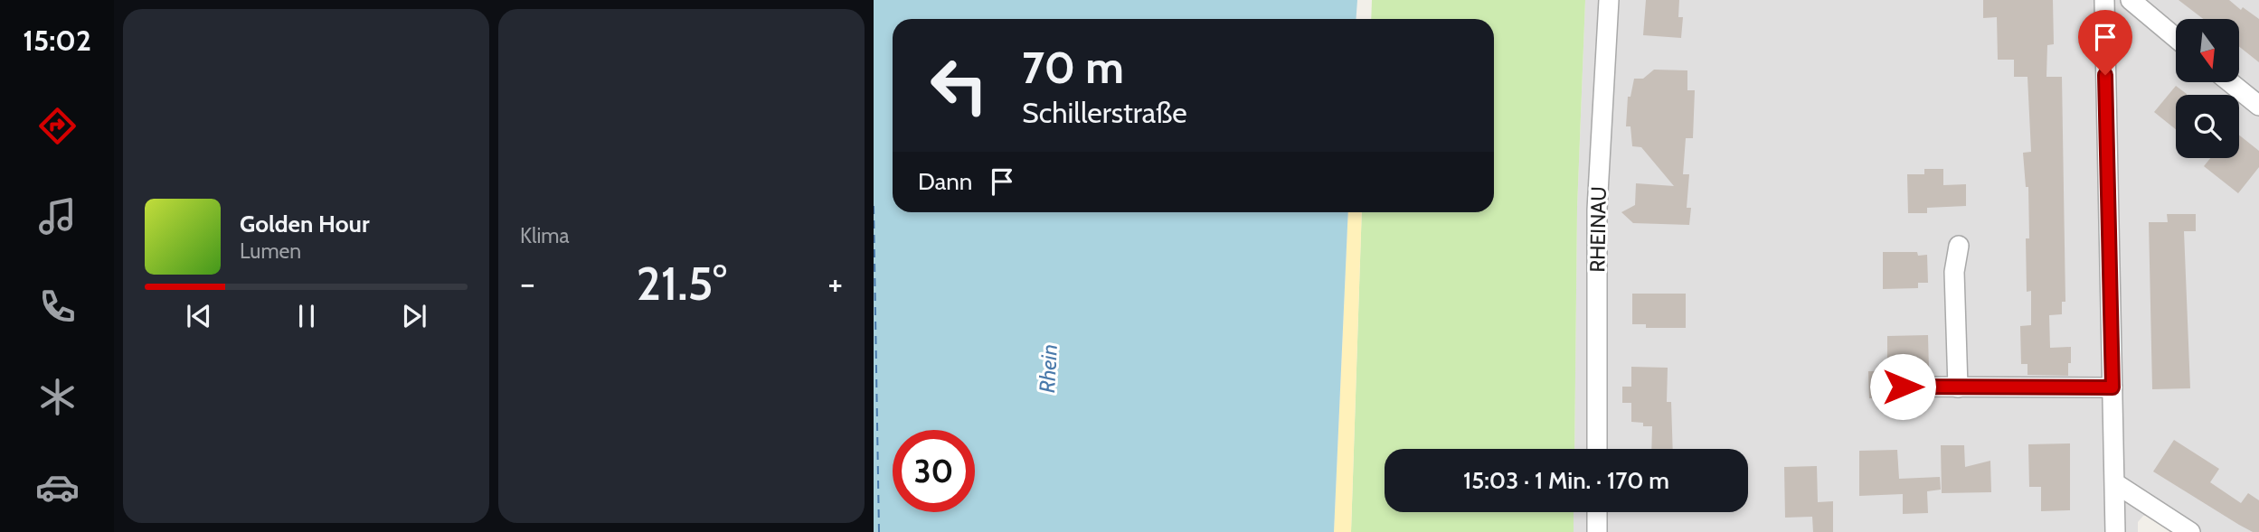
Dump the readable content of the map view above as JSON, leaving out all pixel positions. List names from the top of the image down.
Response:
{
  "streets": {
    "street": ["RHEINAU"]
  },
  "water": ["Rhein"],
  "north": "bottom",
  "page": {
    "tabs": "15:02",
    "tile": "Klima",
    "turn": ["70 m", "Schillerstraße"],
    "then": "Dann",
    "song": ["Golden Hour", "Lumen"],
    "heat": ["−", "21.5°", "+"],
    "limit": "30",
    "trip": "15:03 · 1 Min. · 170 m"
  }
}
